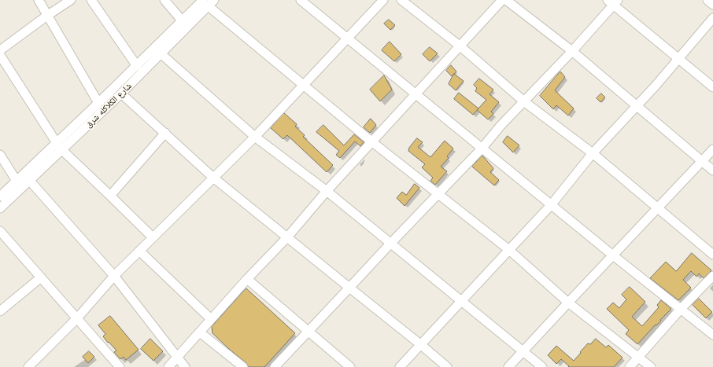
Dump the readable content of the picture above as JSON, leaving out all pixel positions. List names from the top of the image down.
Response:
{
  "streets": {
    "street": ["شارع الكلاكله شرق"]
  }
}
